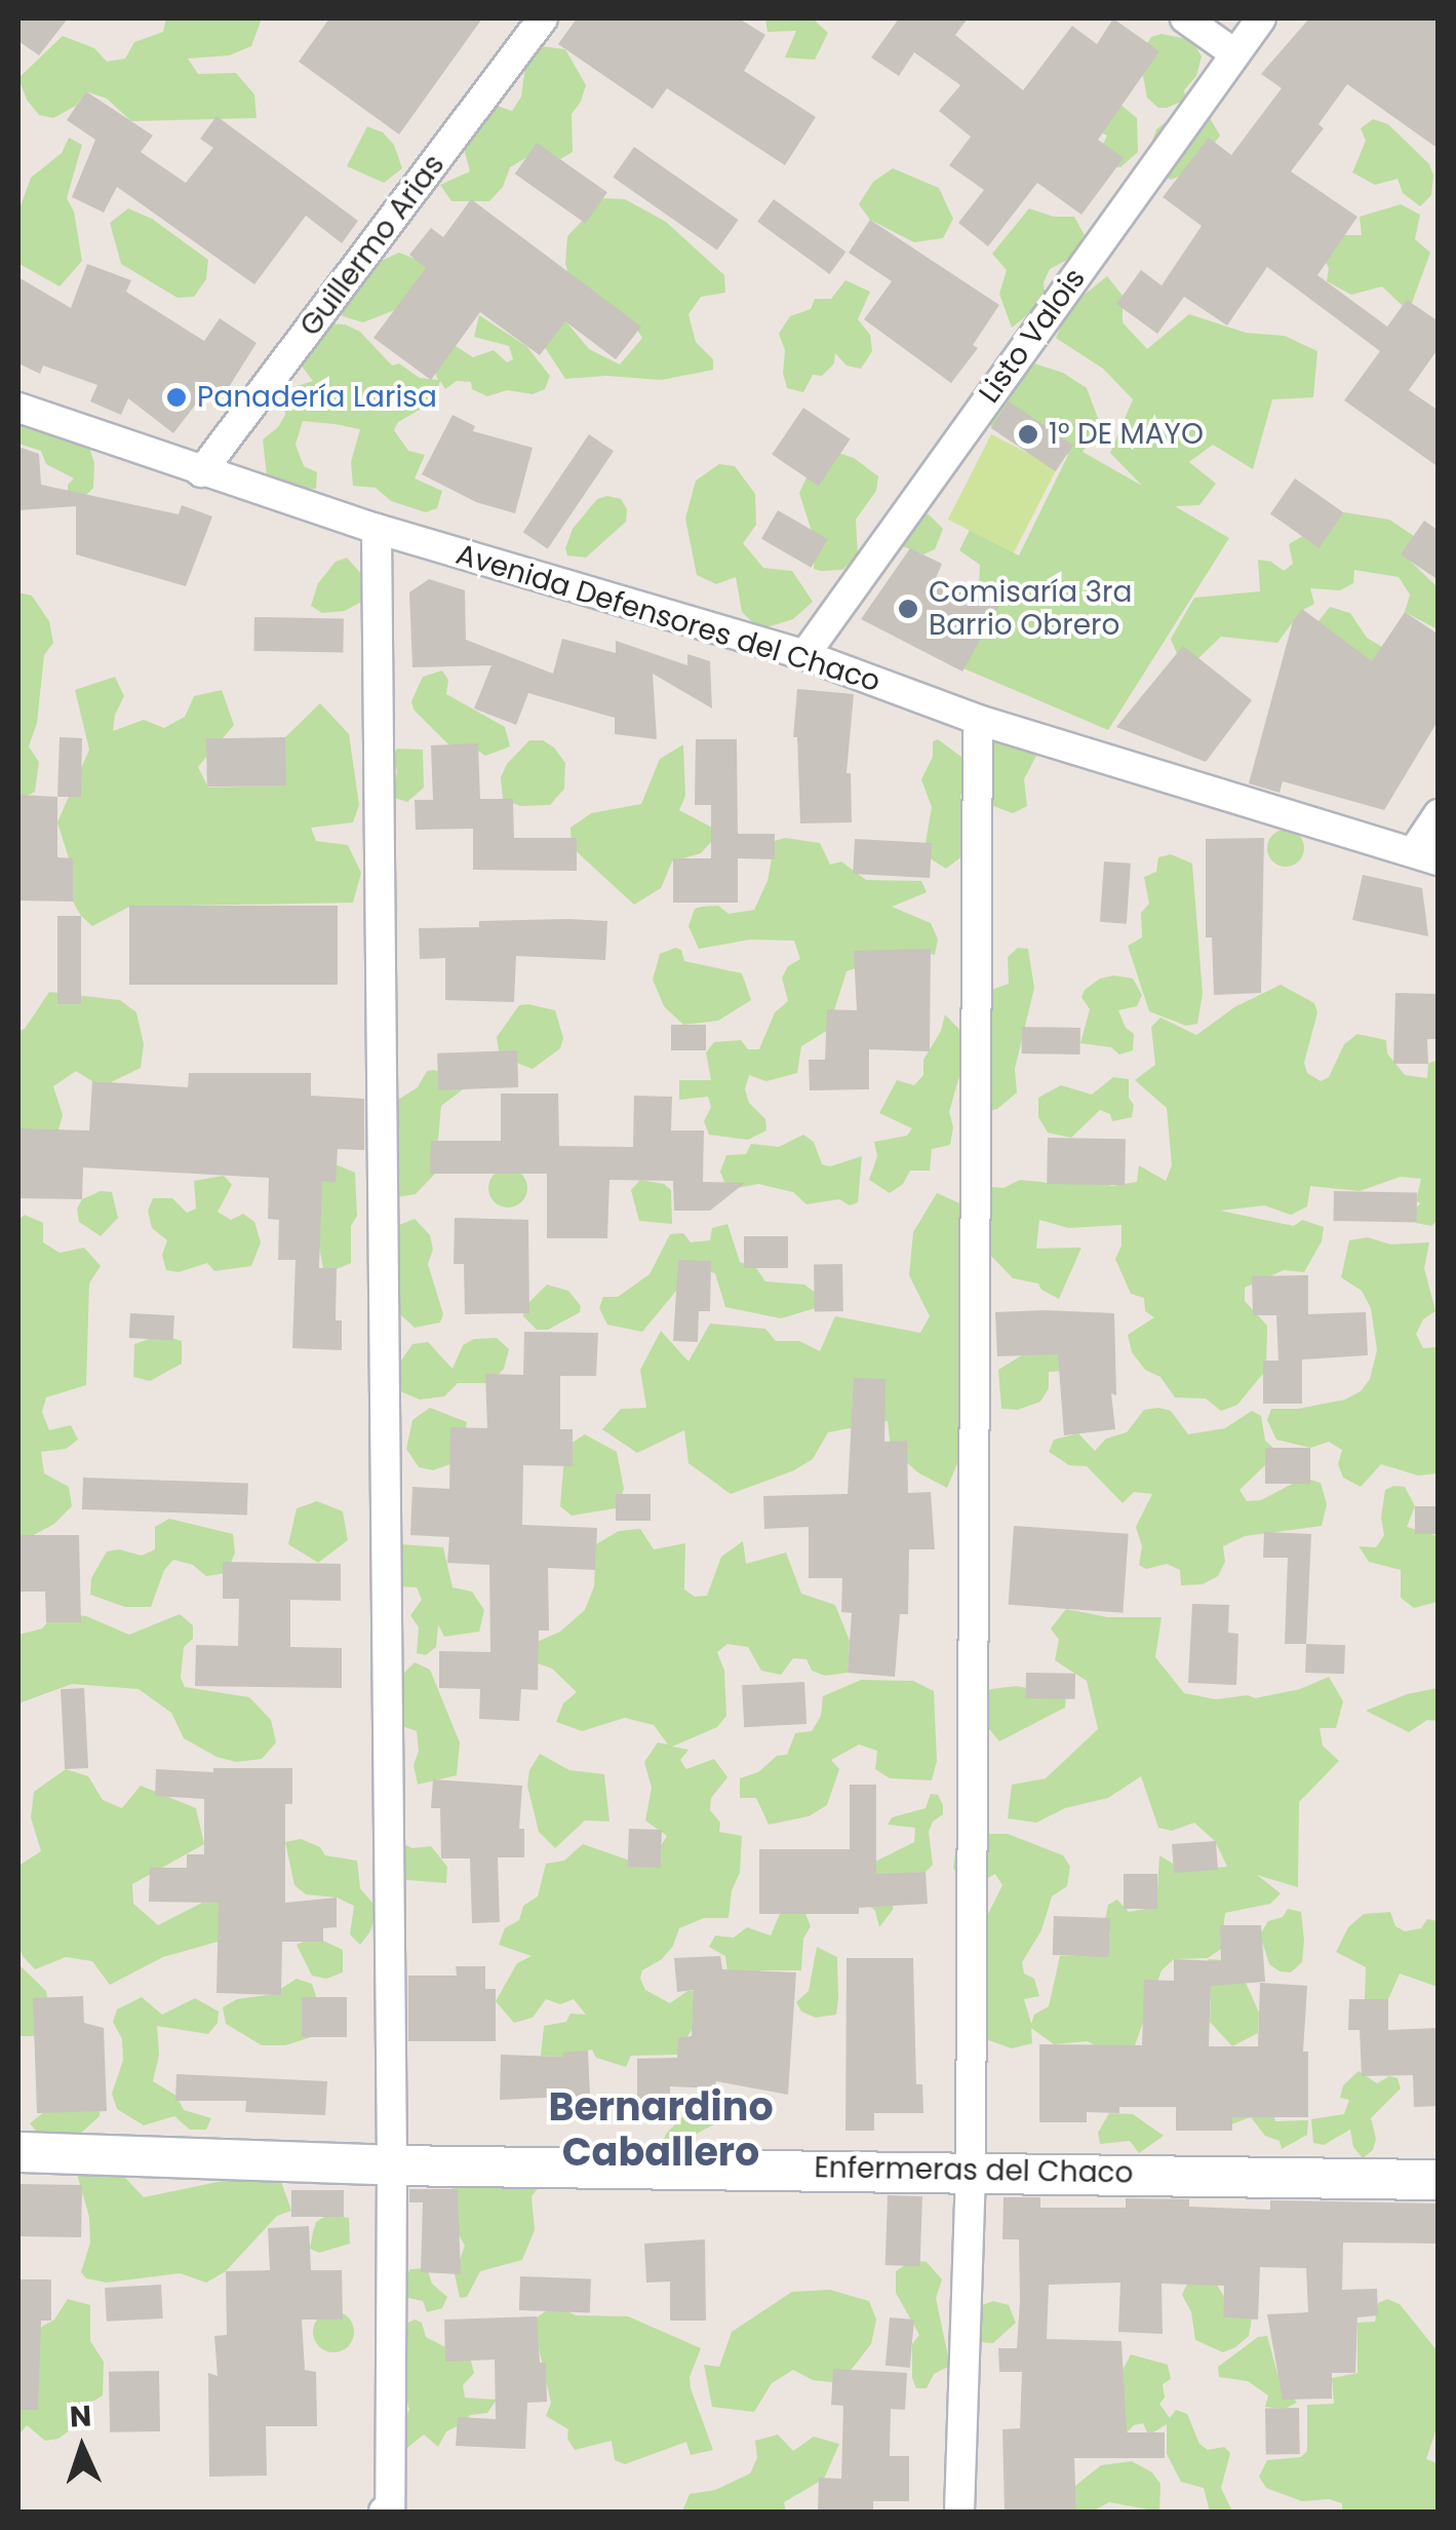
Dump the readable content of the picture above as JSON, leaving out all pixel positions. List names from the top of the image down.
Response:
{
  "streets": {
    "main road": ["Enfermeras del Chaco"],
    "street": ["Guillermo Arias", "Listo Valois", "Avenida Defensores del Chaco"]
  },
  "crossings": [
    ["Guillermo Arias", "Avenida Defensores del Chaco"],
    ["Listo Valois", "Avenida Defensores del Chaco"]
  ],
  "districts": ["Bernardino Caballero"],
  "places": ["Panadería Larisa", "1° DE MAYO", "Comisaría 3ra Barrio Obrero"],
  "north": "top"
}
